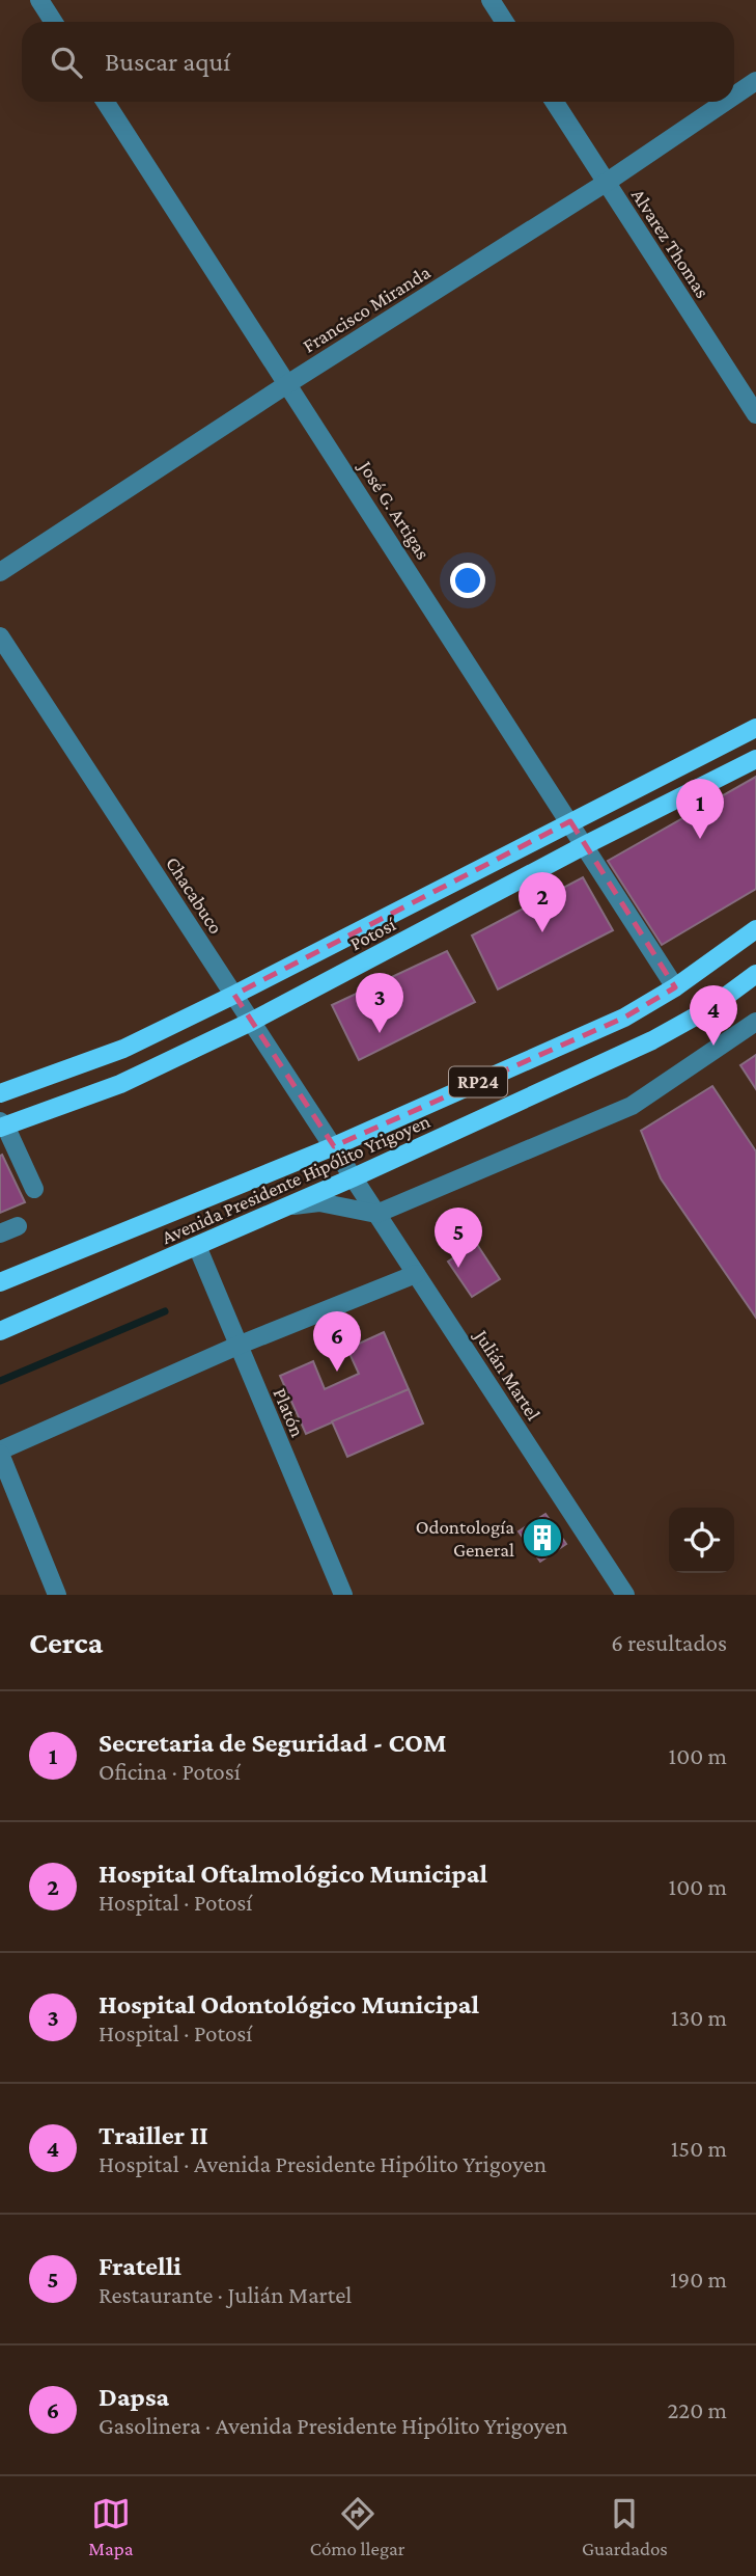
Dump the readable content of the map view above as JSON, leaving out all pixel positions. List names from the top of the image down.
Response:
{
  "streets": {
    "main road": ["Potosí", "RP24", "Avenida Presidente Hipólito Yrigoyen"],
    "street": [
      "Alvarez Thomas",
      "Francisco Miranda",
      "José G. Artigas",
      "Chacabuco",
      "Julián Martel",
      "Platón"
    ]
  },
  "crossings": [
    ["Alvarez Thomas", "Francisco Miranda"],
    ["Francisco Miranda", "José G. Artigas"],
    ["José G. Artigas", "Potosí"],
    ["José G. Artigas", "Avenida Presidente Hipólito Yrigoyen"],
    ["Chacabuco", "Potosí"],
    ["Chacabuco", "Avenida Presidente Hipólito Yrigoyen"],
    ["Chacabuco", "Julián Martel"],
    ["Avenida Presidente Hipólito Yrigoyen", "Julián Martel"],
    ["Avenida Presidente Hipólito Yrigoyen", "Platón"]
  ],
  "places": {
    "building": ["Odontología General"]
  },
  "page": {
    "search": "Buscar aquí",
    "pins": [
      "1",
      "2",
      "3",
      "4",
      "5",
      "6"
    ],
    "heading": ["Cerca", "6 resultados"],
    "list": [
      {
        "mark": "1",
        "name": "Secretaria de Seguridad - COM",
        "note": "Oficina · Potosí",
        "value": "100 m"
      },
      {
        "mark": "2",
        "name": "Hospital Oftalmológico Municipal",
        "note": "Hospital · Potosí",
        "value": "100 m"
      },
      {
        "mark": "3",
        "name": "Hospital Odontológico Municipal",
        "note": "Hospital · Potosí",
        "value": "130 m"
      },
      {
        "mark": "4",
        "name": "Trailler II",
        "note": "Hospital · Avenida Presidente Hipólito Yrigoyen",
        "value": "150 m"
      },
      {
        "mark": "5",
        "name": "Fratelli",
        "note": "Restaurante · Julián Martel",
        "value": "190 m"
      },
      {
        "mark": "6",
        "name": "Dapsa",
        "note": "Gasolinera · Avenida Presidente Hipólito Yrigoyen",
        "value": "220 m"
      }
    ],
    "nav": ["Mapa", "Cómo llegar", "Guardados"]
  }
}
